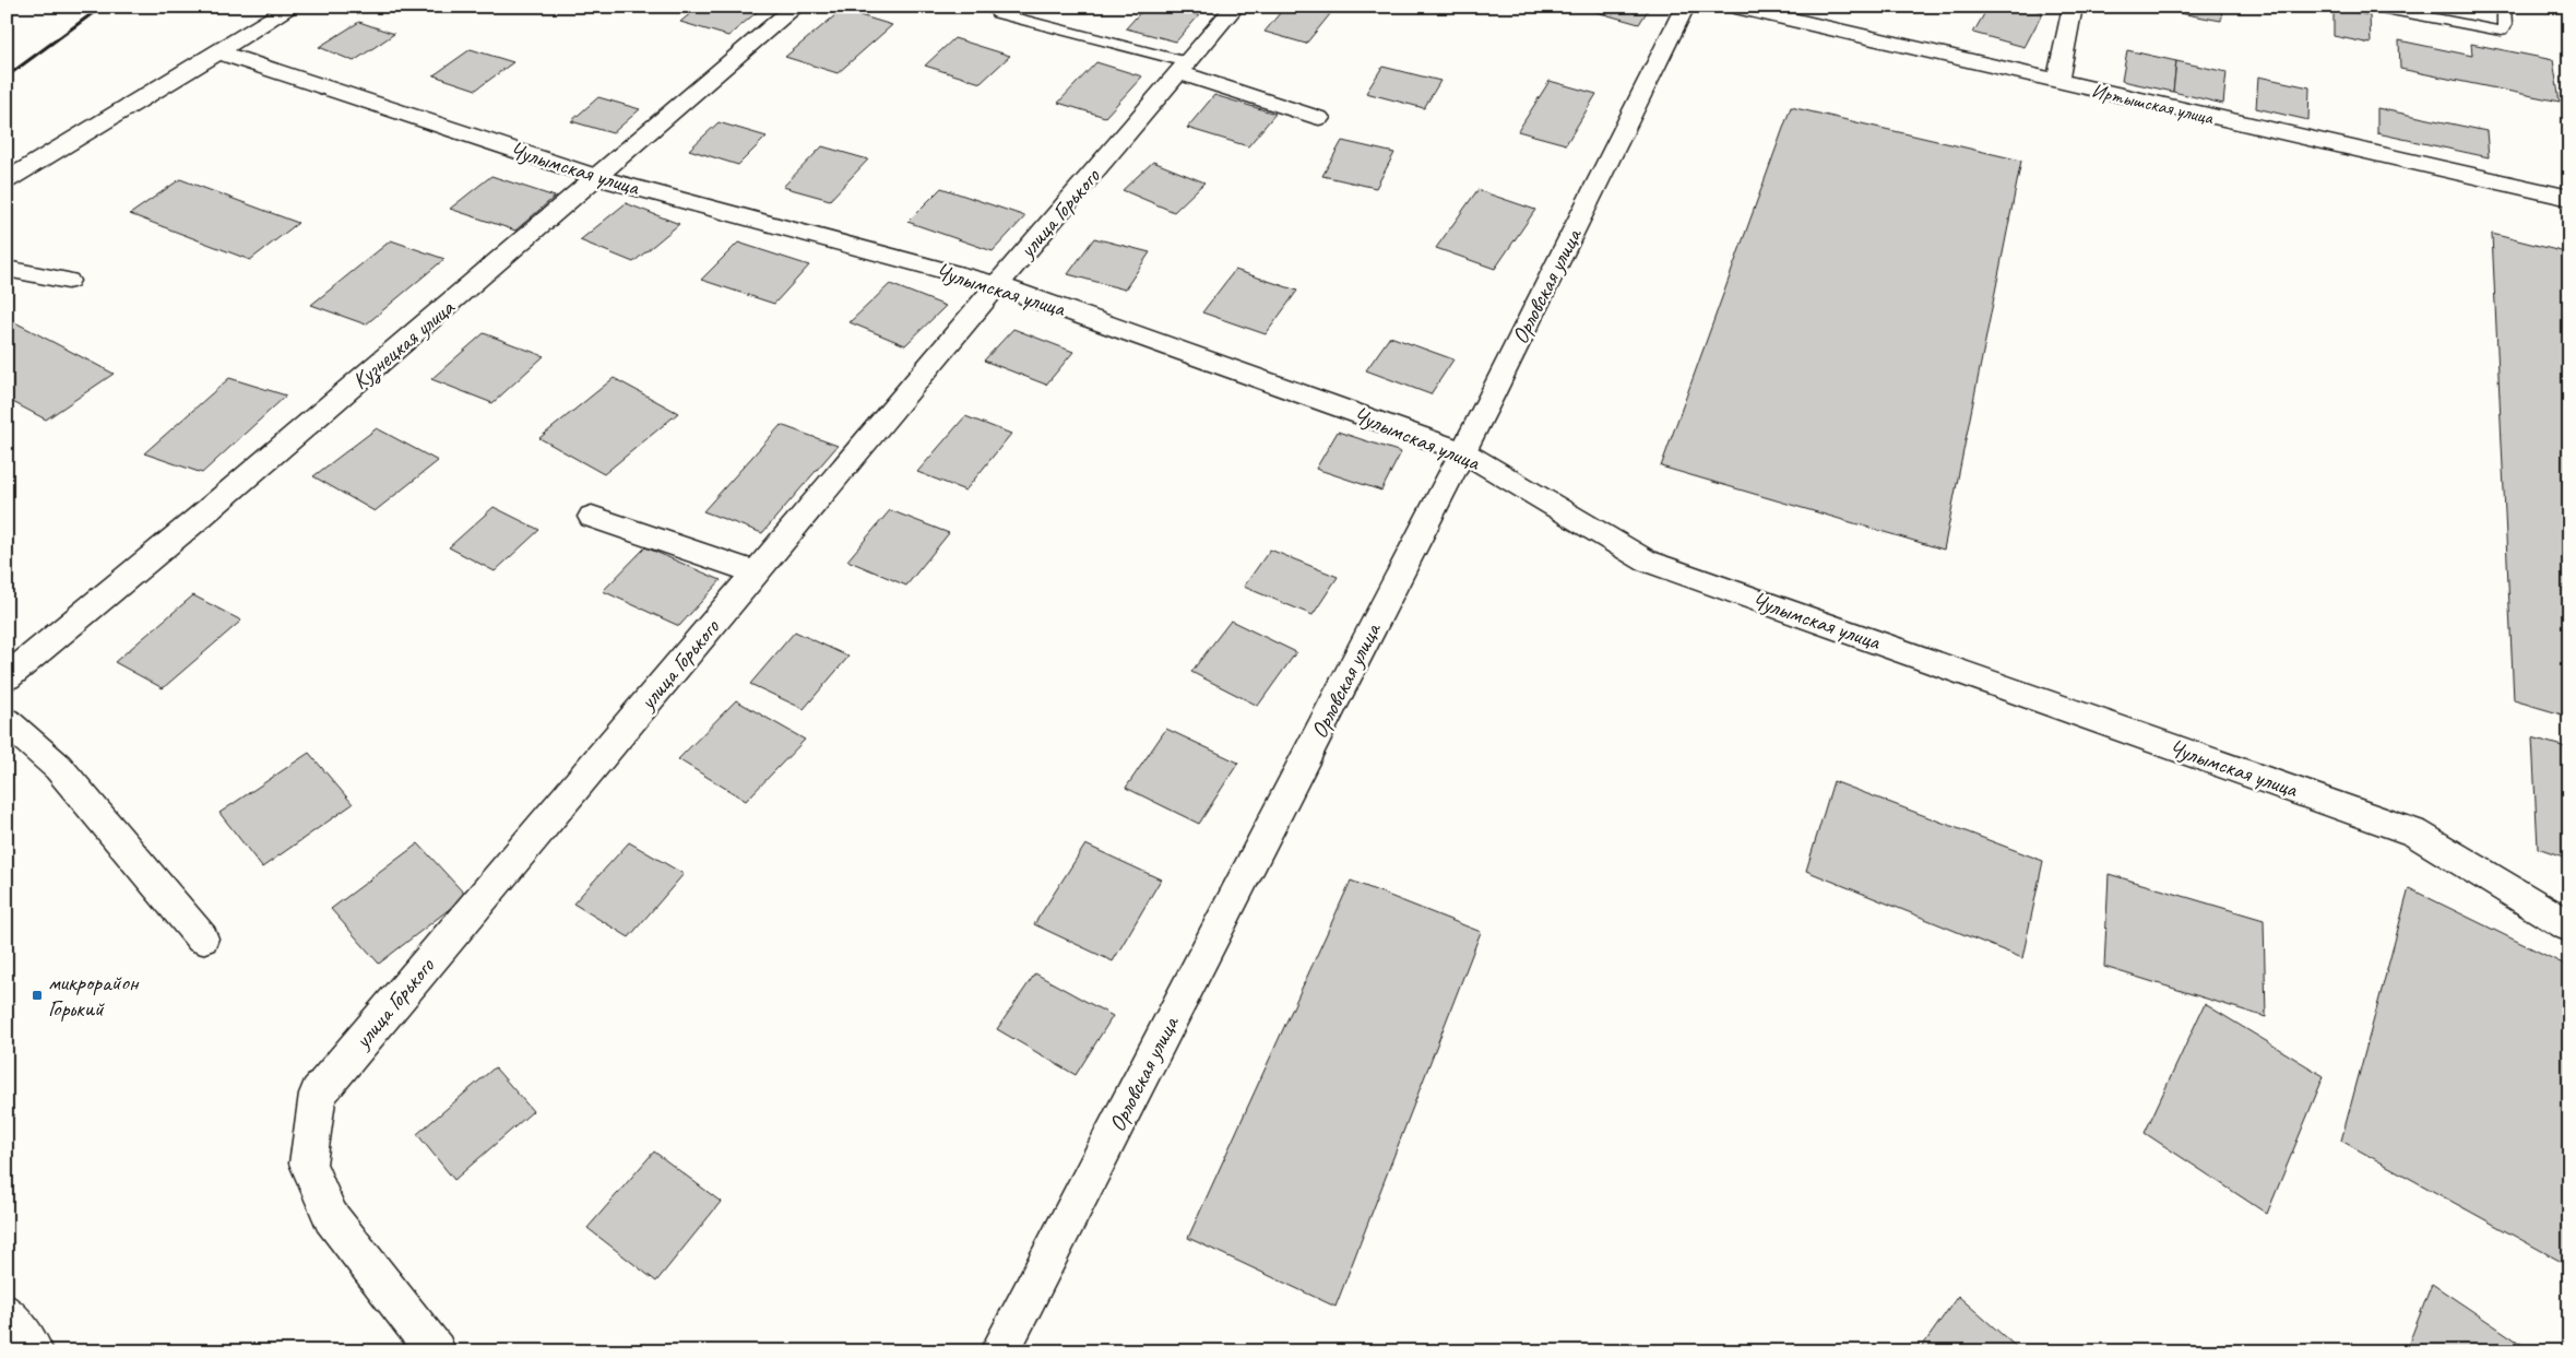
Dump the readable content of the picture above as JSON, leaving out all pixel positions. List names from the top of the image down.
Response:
{
  "streets": {
    "street": [
      "Иртышская улица",
      "Чулымская улица",
      "улица Горького",
      "Орловская улица",
      "Кузнецкая улица"
    ]
  },
  "crossings": [
    ["Чулымская улица", "улица Горького"],
    ["Чулымская улица", "Орловская улица"],
    ["Чулымская улица", "Кузнецкая улица"]
  ],
  "places": {
    "transit": ["микрорайон Горький"]
  }
}
